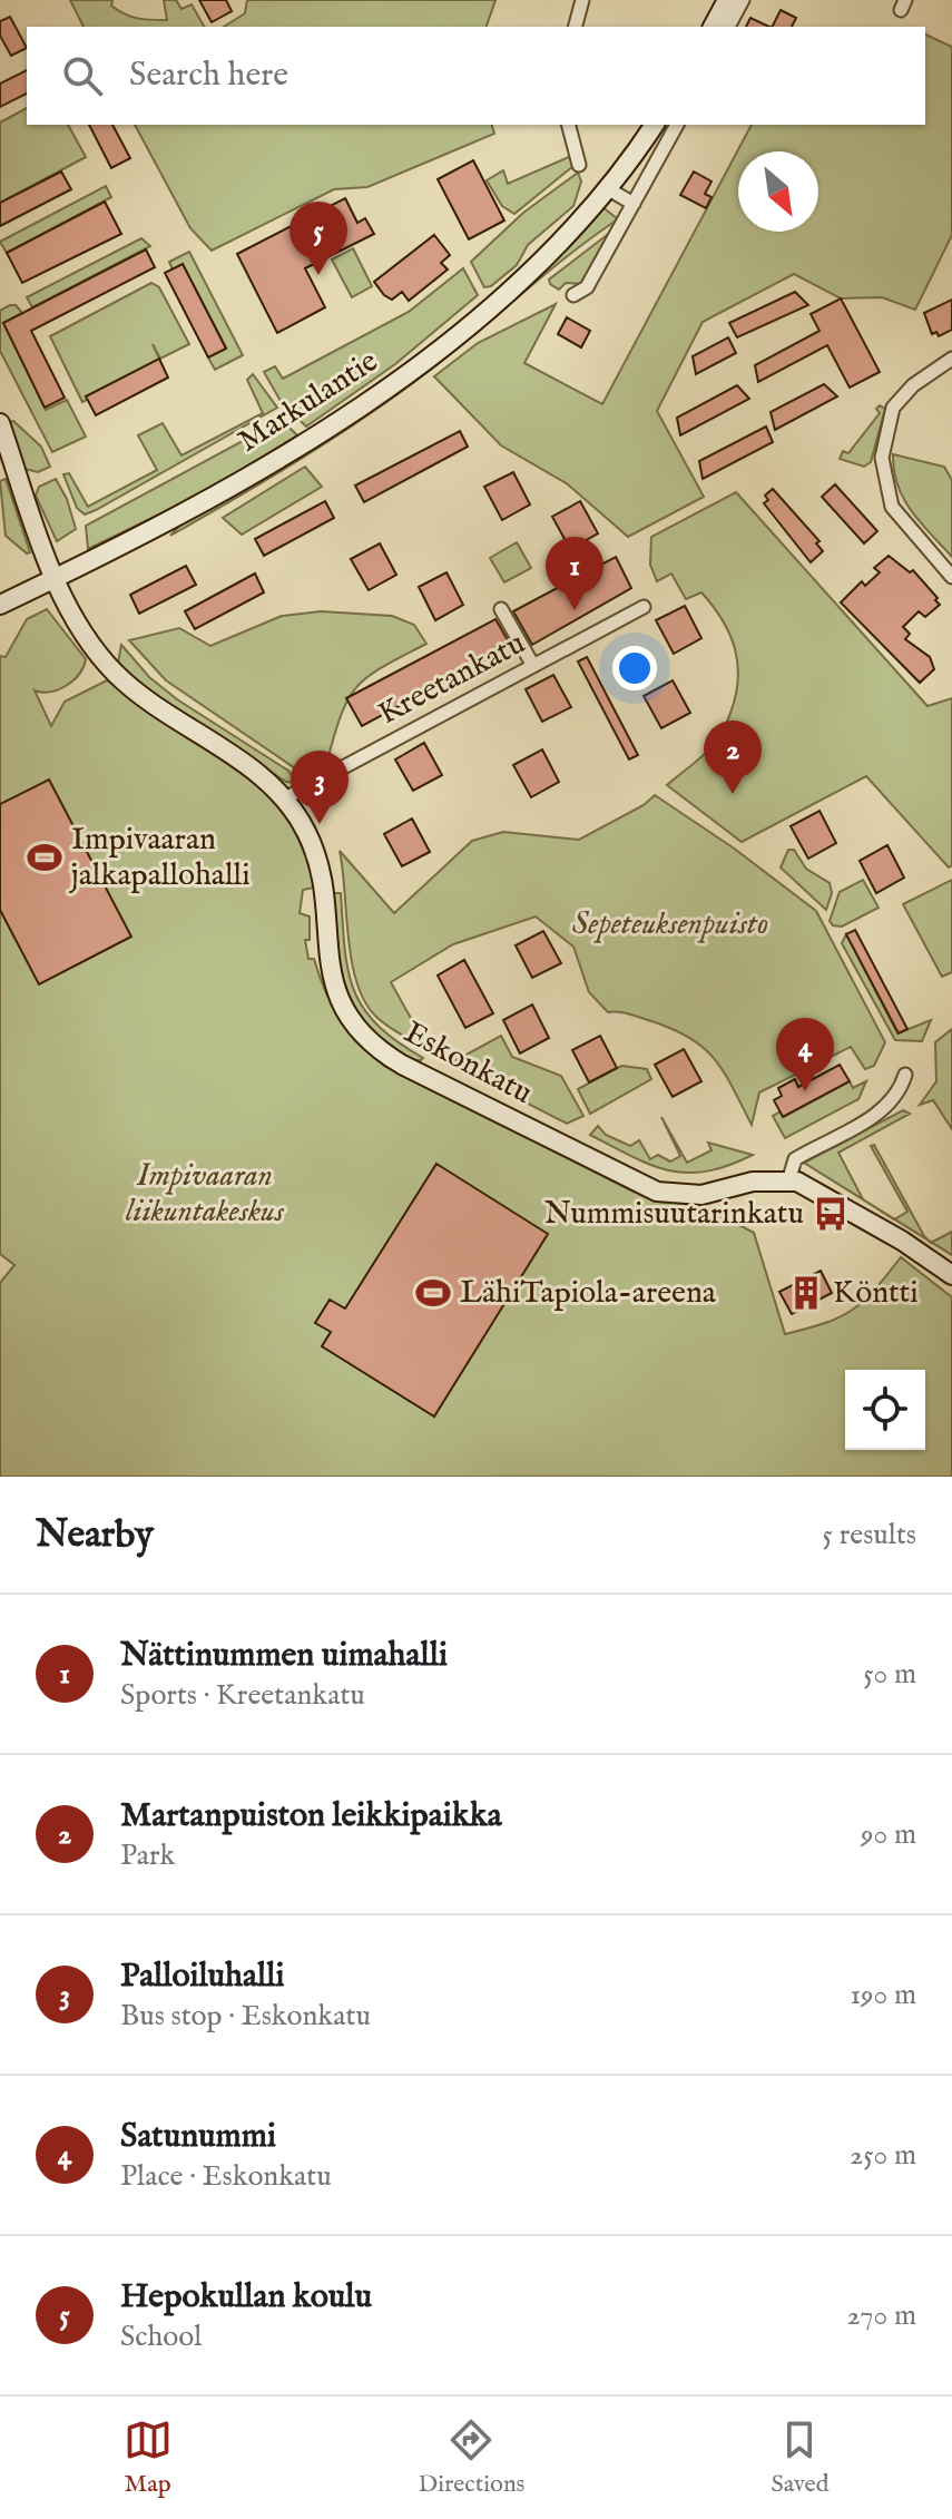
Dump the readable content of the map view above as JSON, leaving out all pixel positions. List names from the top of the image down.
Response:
{
  "streets": {
    "street": ["Markulantie", "Kreetankatu", "Eskonkatu"]
  },
  "crossings": [
    ["Markulantie", "Eskonkatu"],
    ["Kreetankatu", "Eskonkatu"]
  ],
  "parks": ["Sepeteuksenpuisto", "Impivaaran liikuntakeskus"],
  "places": {
    "sports": ["Impivaaran jalkapallohalli", "LähiTapiola-areena"],
    "bus stop": ["Nummisuutarinkatu"],
    "building": ["Köntti"]
  },
  "north": "bottom right",
  "page": {
    "search": "Search here",
    "pins": [
      "5",
      "1",
      "2",
      "3",
      "4"
    ],
    "heading": ["Nearby", "5 results"],
    "list": [
      {
        "mark": "1",
        "name": "Nättinummen uimahalli",
        "note": "Sports · Kreetankatu",
        "value": "50 m"
      },
      {
        "mark": "2",
        "name": "Martanpuiston leikkipaikka",
        "note": "Park",
        "value": "90 m"
      },
      {
        "mark": "3",
        "name": "Palloiluhalli",
        "note": "Bus stop · Eskonkatu",
        "value": "190 m"
      },
      {
        "mark": "4",
        "name": "Satunummi",
        "note": "Place · Eskonkatu",
        "value": "250 m"
      },
      {
        "mark": "5",
        "name": "Hepokullan koulu",
        "note": "School",
        "value": "270 m"
      }
    ],
    "nav": ["Map", "Directions", "Saved"]
  }
}
